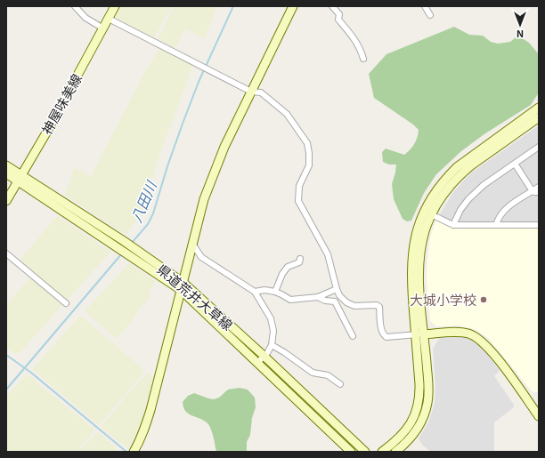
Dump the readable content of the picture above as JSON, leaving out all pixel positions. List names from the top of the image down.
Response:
{
  "streets": {
    "street": ["神屋味美線", "県道荒井大草線"]
  },
  "crossings": [
    ["神屋味美線", "県道荒井大草線"]
  ],
  "water": ["八田川"],
  "places": ["大城小学校"],
  "north": "bottom"
}
